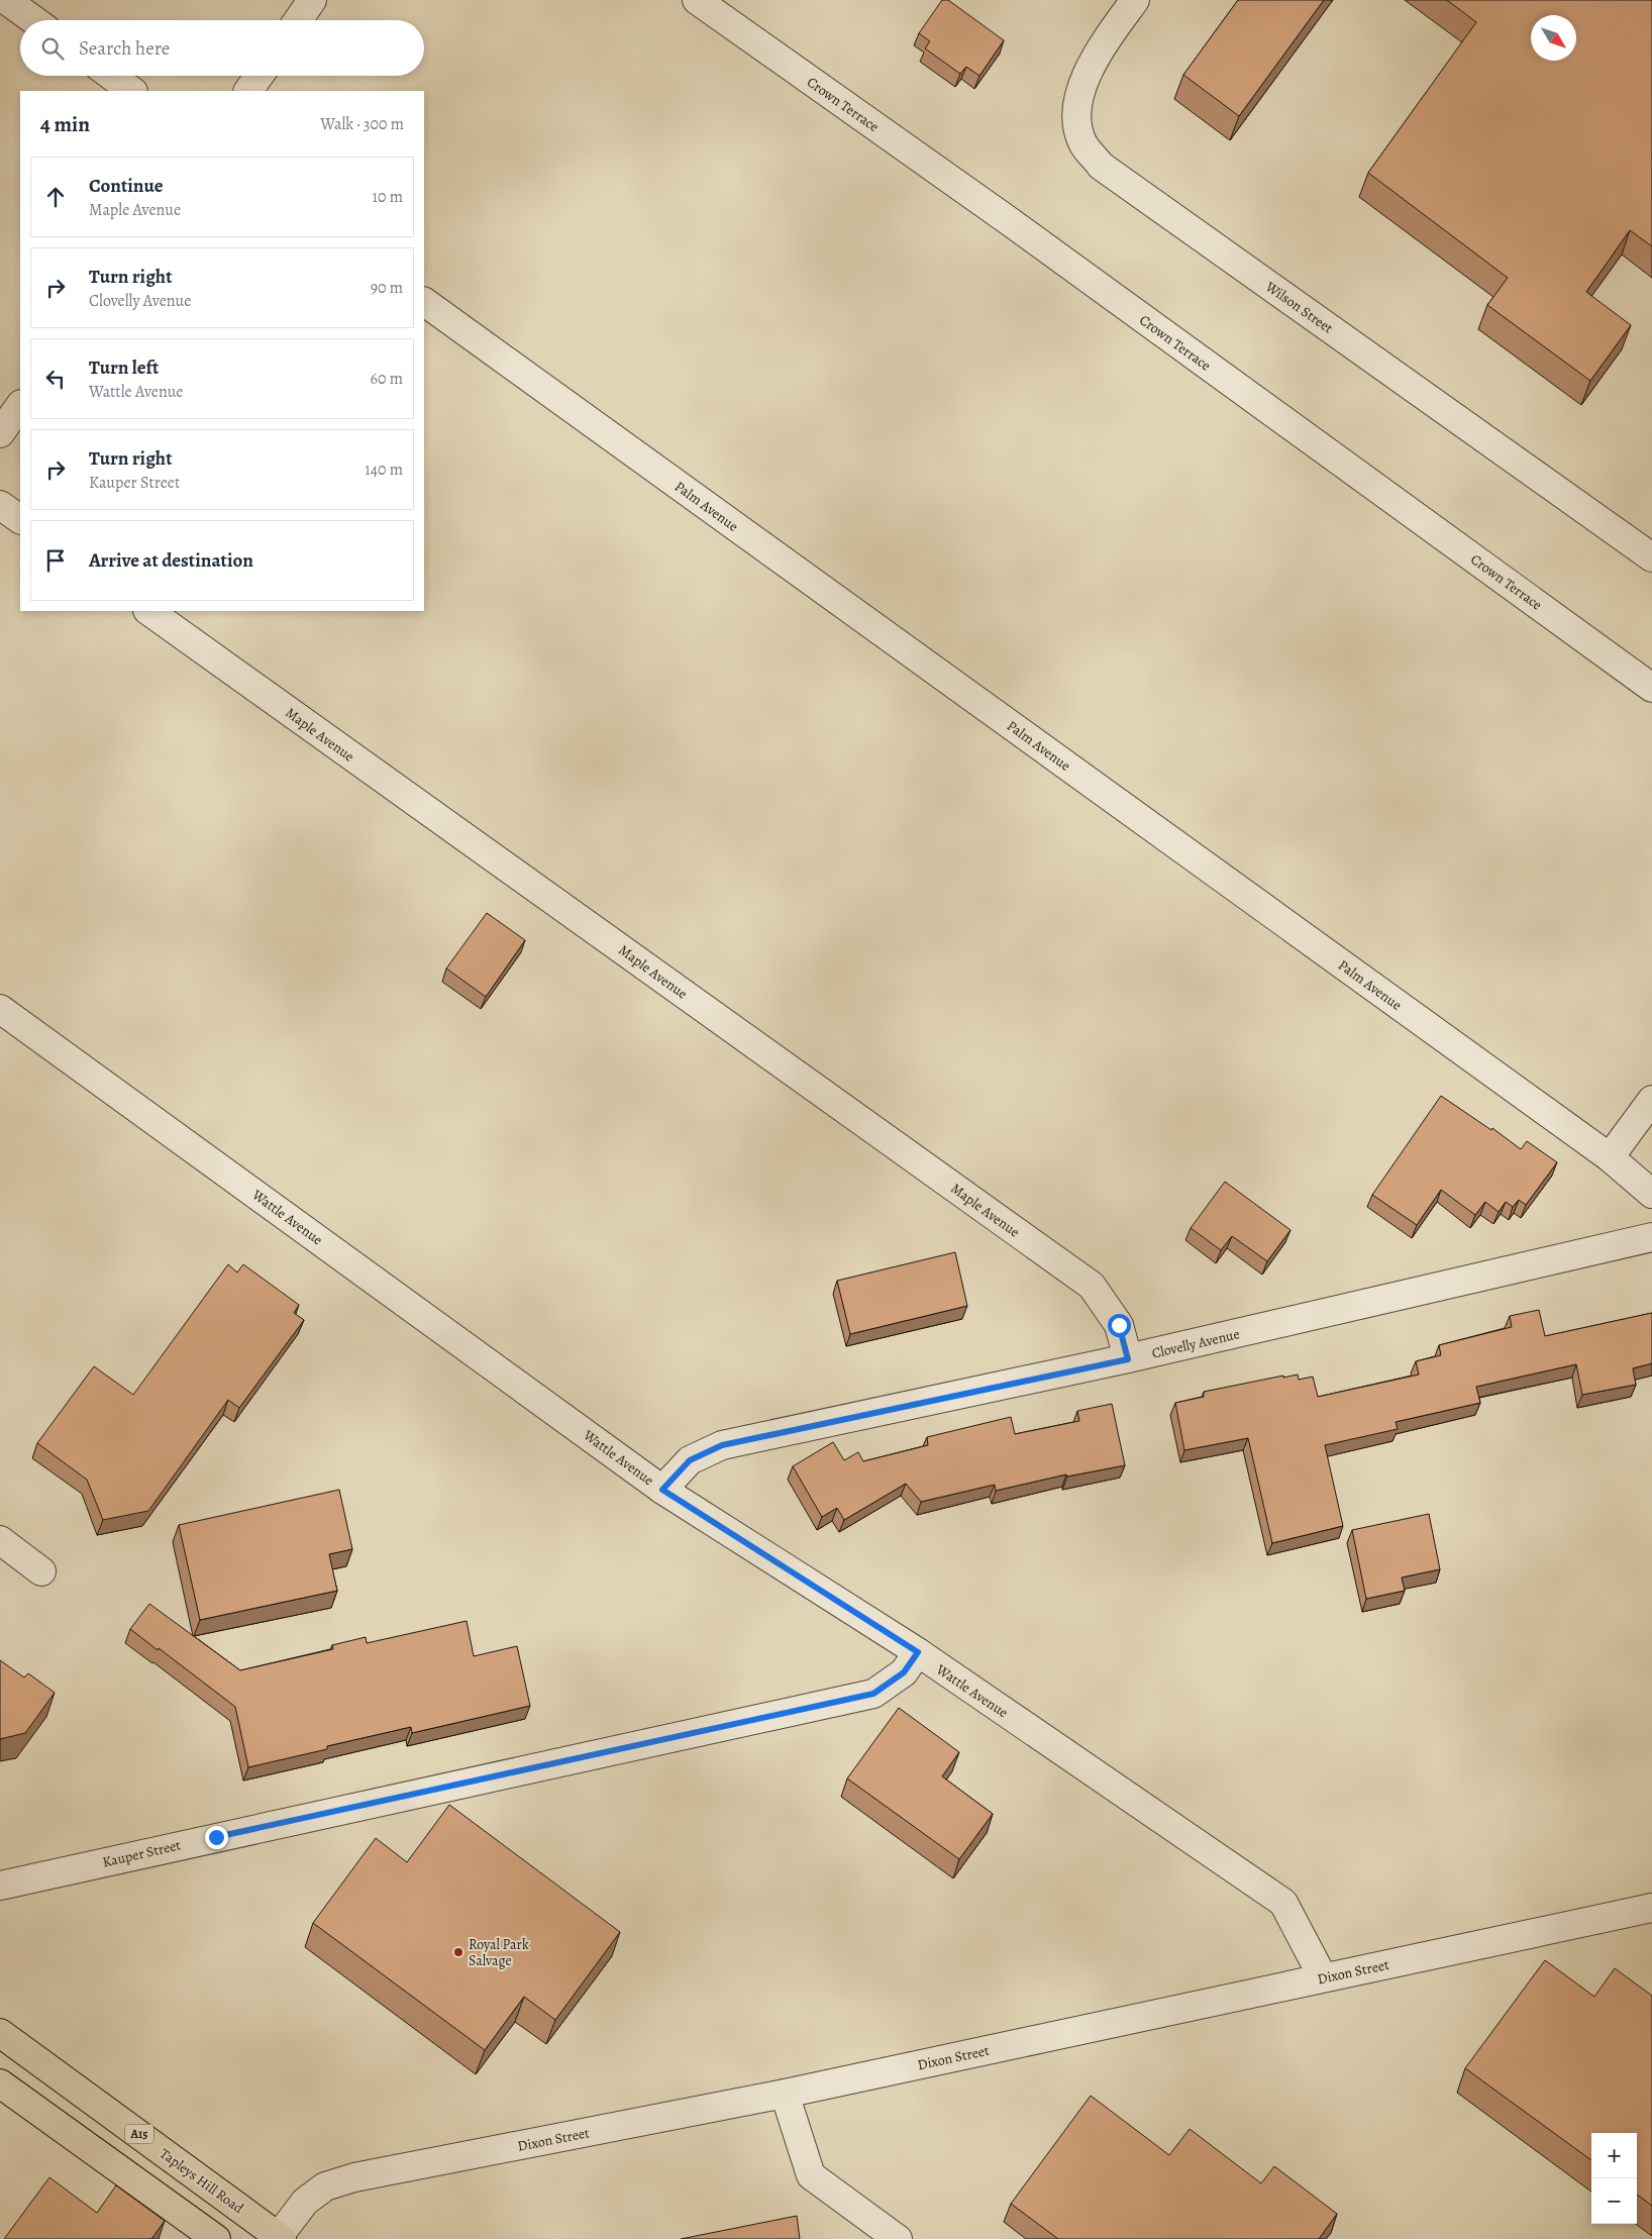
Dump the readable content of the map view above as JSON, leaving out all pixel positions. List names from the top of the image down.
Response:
{
  "streets": {
    "main road": ["A15", "Tapleys Hill Road"],
    "street": [
      "Crown Terrace",
      "Wilson Street",
      "Palm Avenue",
      "Maple Avenue",
      "Wattle Avenue",
      "Clovelly Avenue",
      "Kauper Street",
      "Dixon Street"
    ]
  },
  "crossings": [
    ["Maple Avenue", "Clovelly Avenue"],
    ["Wattle Avenue", "Clovelly Avenue"],
    ["Wattle Avenue", "Kauper Street"],
    ["Wattle Avenue", "Dixon Street"],
    ["Dixon Street", "Tapleys Hill Road"]
  ],
  "places": ["Royal Park Salvage"],
  "north": "bottom right",
  "page": {
    "search": "Search here",
    "heading": ["4 min", "Walk · 300 m"],
    "list": [
      ["Continue", "Maple Avenue", "10 m"],
      ["Turn right", "Clovelly Avenue", "90 m"],
      ["Turn left", "Wattle Avenue", "60 m"],
      ["Turn right", "Kauper Street", "140 m"],
      "Arrive at destination"
    ],
    "map_buttons": ["+", "−"]
  }
}
